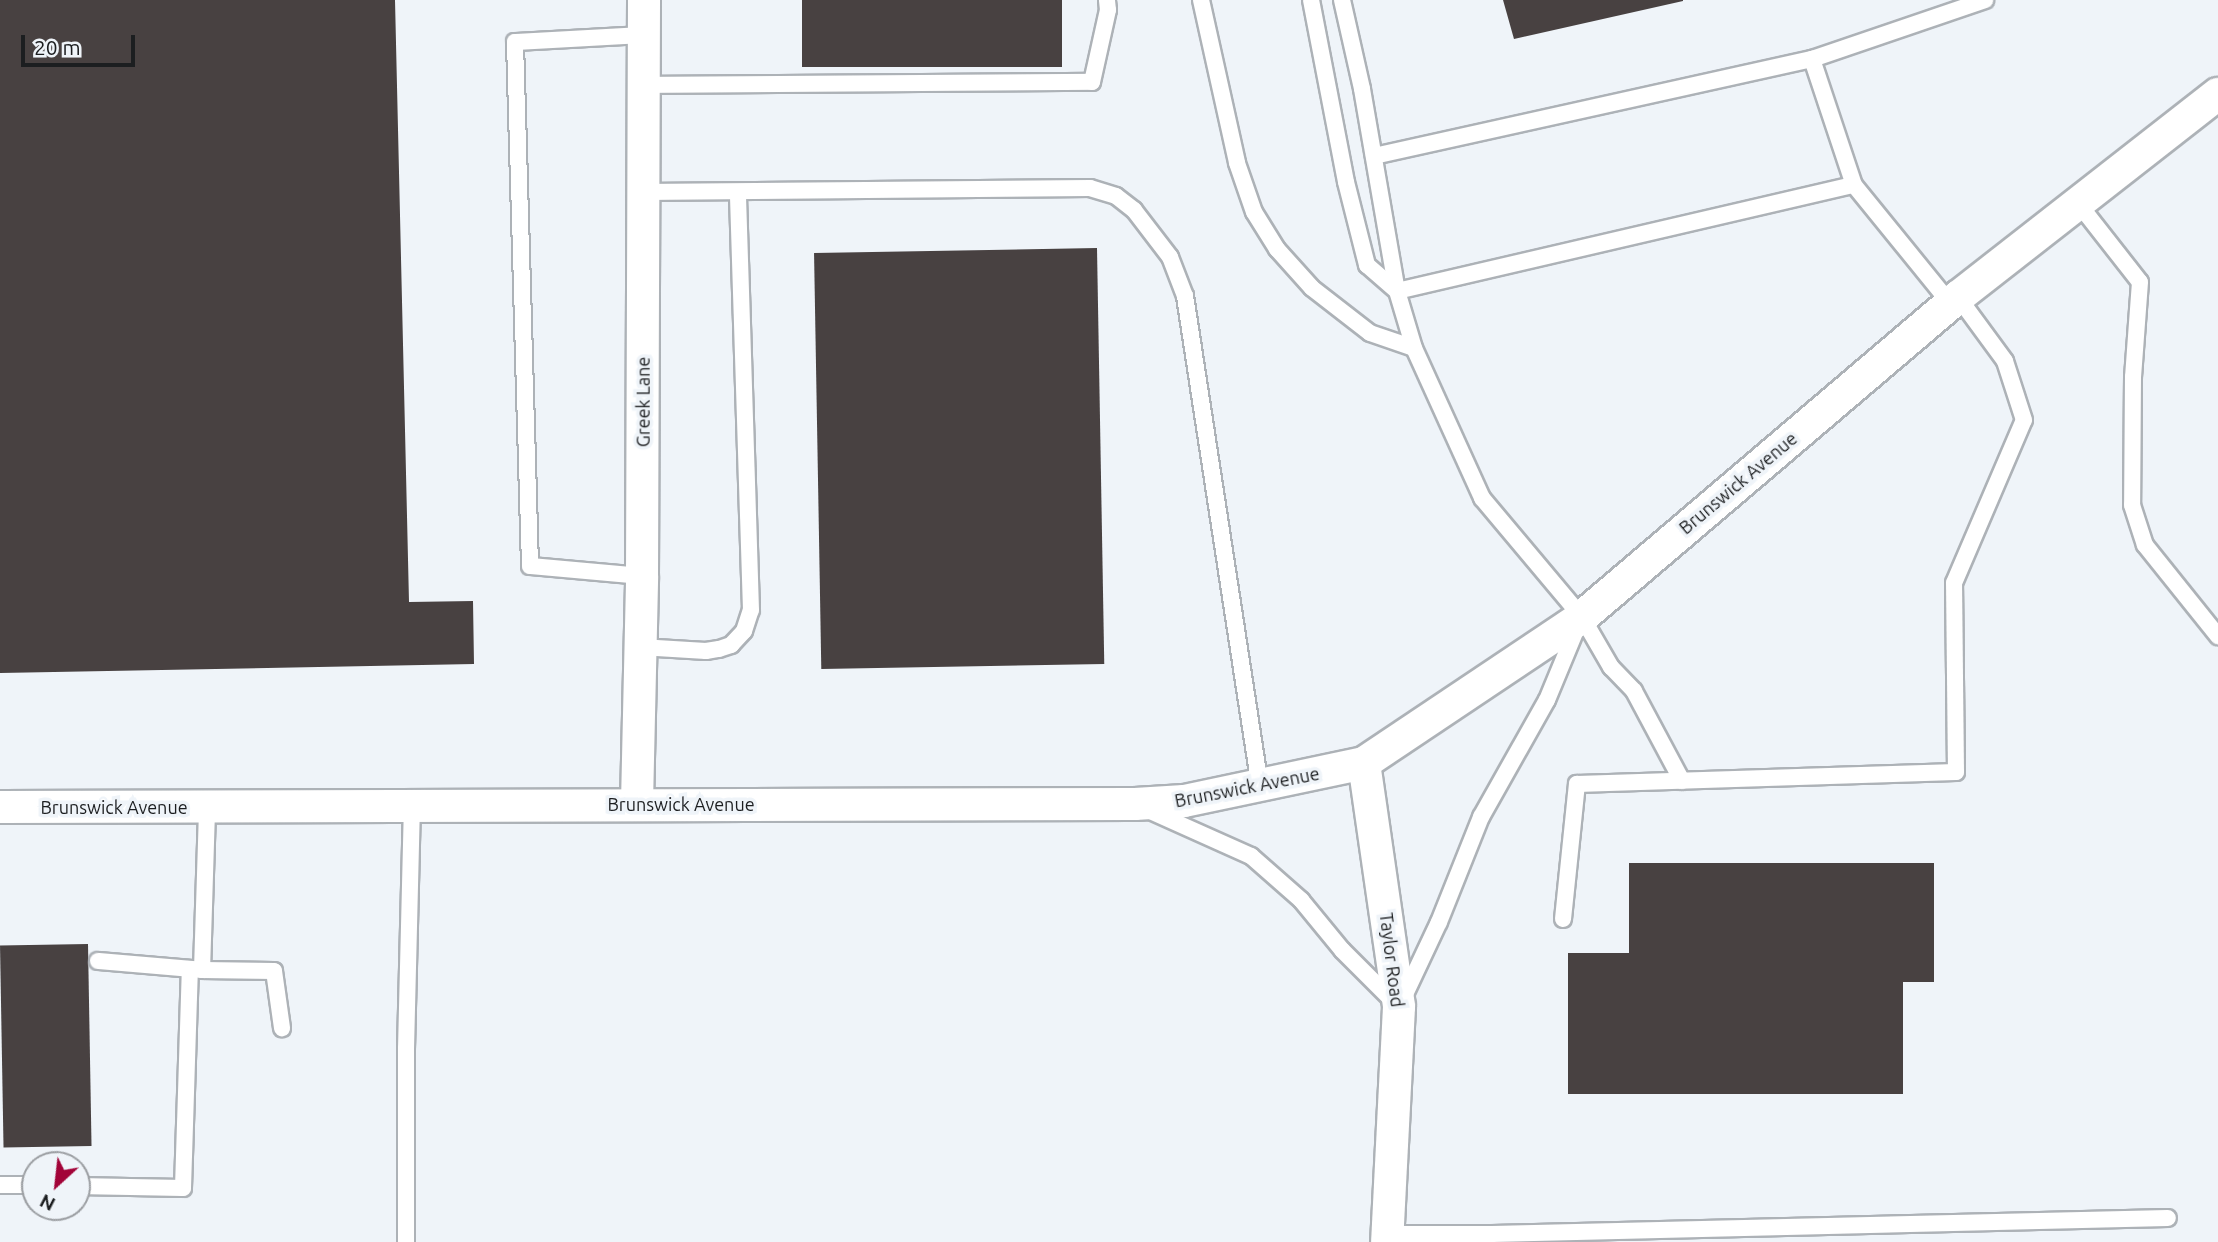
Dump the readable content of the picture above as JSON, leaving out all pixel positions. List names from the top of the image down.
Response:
{
  "streets": {
    "street": ["Greek Lane", "Brunswick Avenue", "Taylor Road"]
  },
  "crossings": [
    ["Greek Lane", "Brunswick Avenue"],
    ["Brunswick Avenue", "Taylor Road"]
  ],
  "scale_bar": "20 m",
  "north": "bottom left"
}
